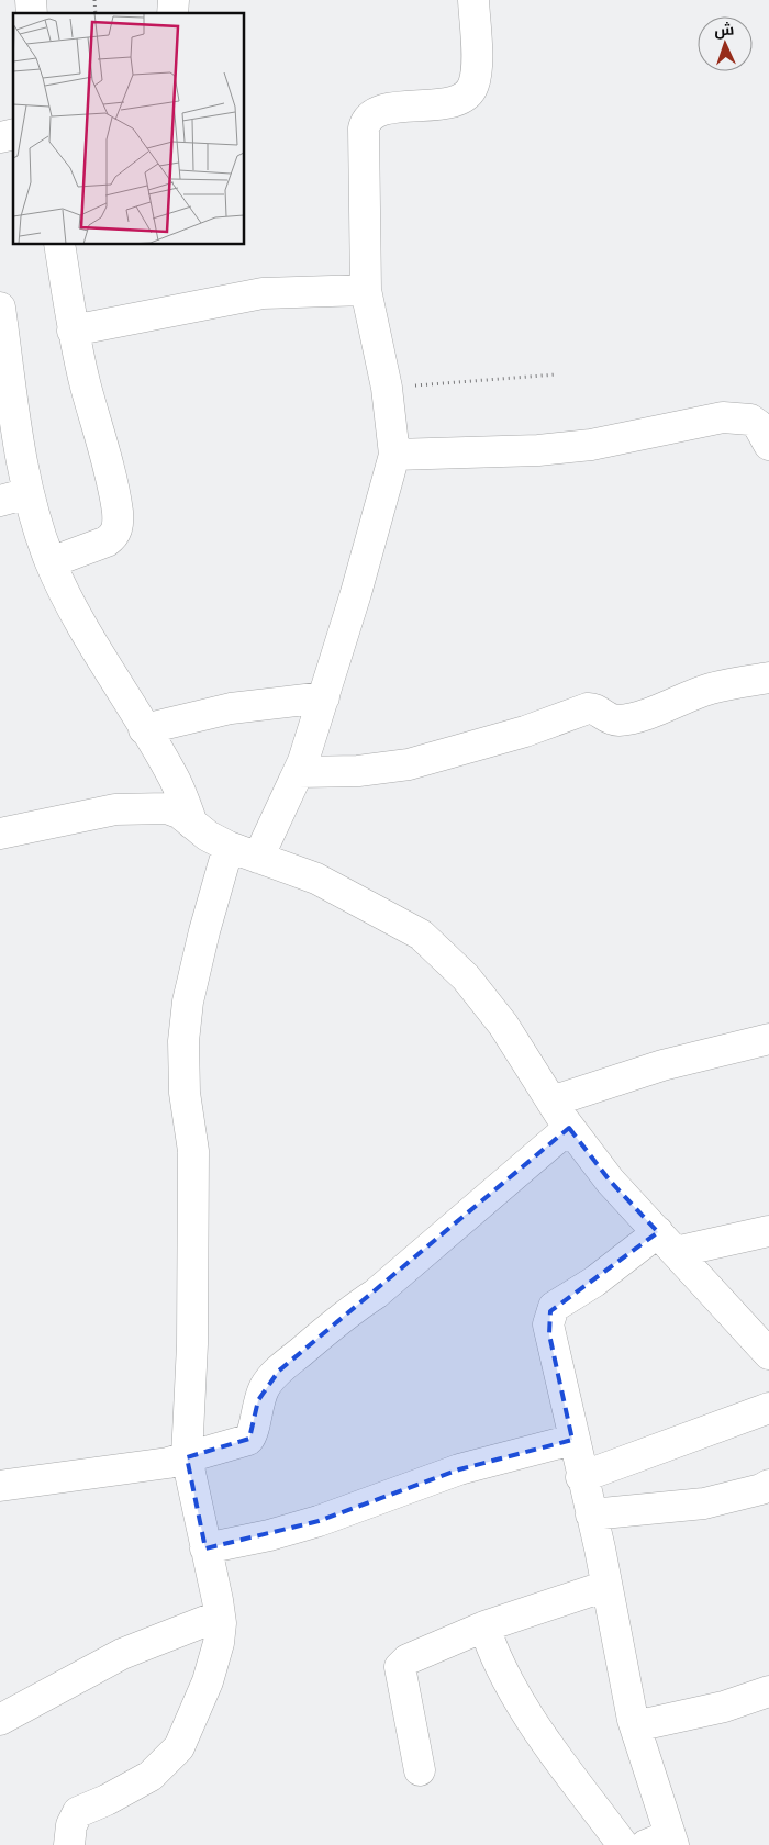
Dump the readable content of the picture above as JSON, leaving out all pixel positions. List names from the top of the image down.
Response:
{
  "north": "top"
}
